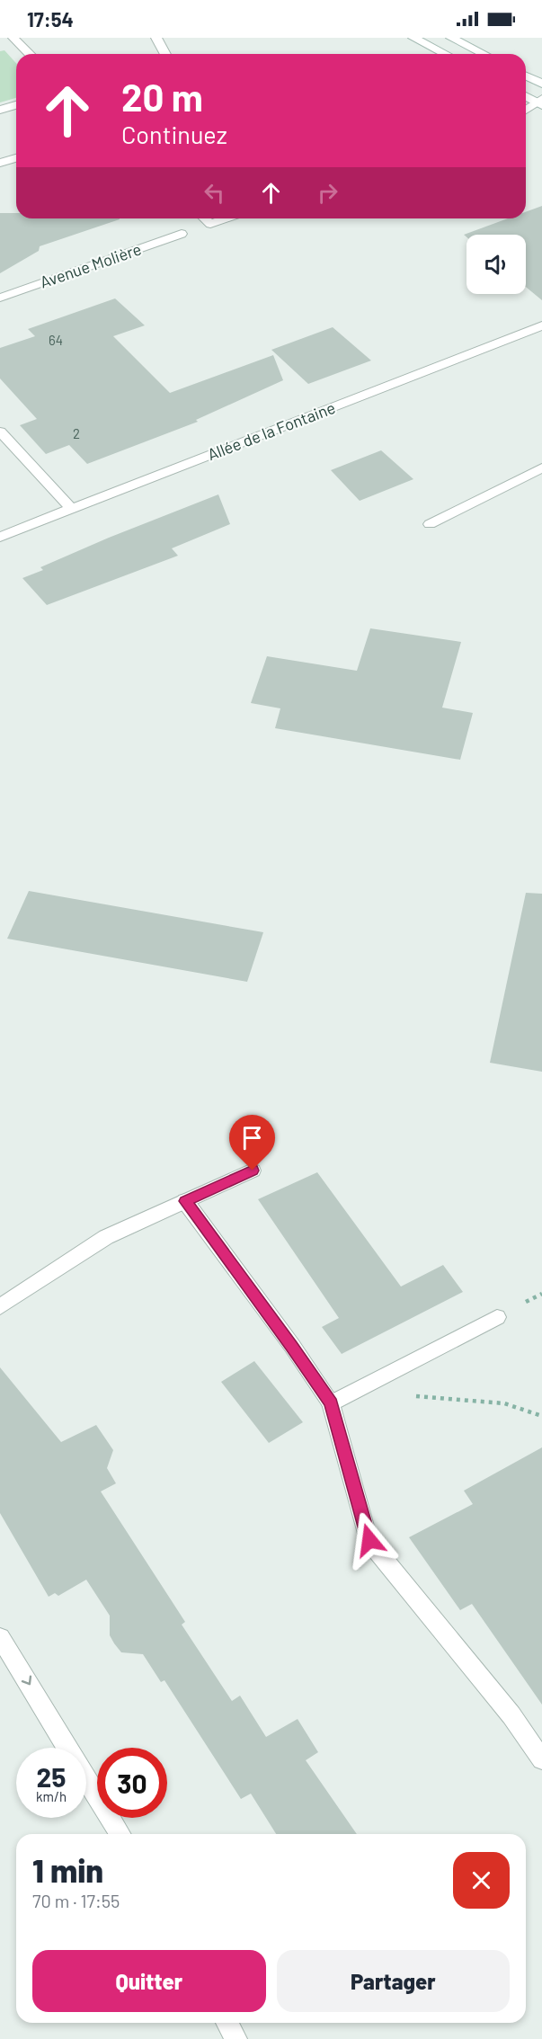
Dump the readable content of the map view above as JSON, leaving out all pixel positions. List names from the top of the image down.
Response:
{
  "streets": {
    "street": ["Avenue Molière", "Allée de la Fontaine"]
  },
  "house_numbers": ["64", "2"],
  "page": {
    "status": "17:54",
    "turn": ["20 m", "Continuez"],
    "speed": "25 km/h",
    "limit": "30",
    "heading": ["1 min", "70 m · 17:55"],
    "buttons": ["Quitter", "Partager"]
  }
}
